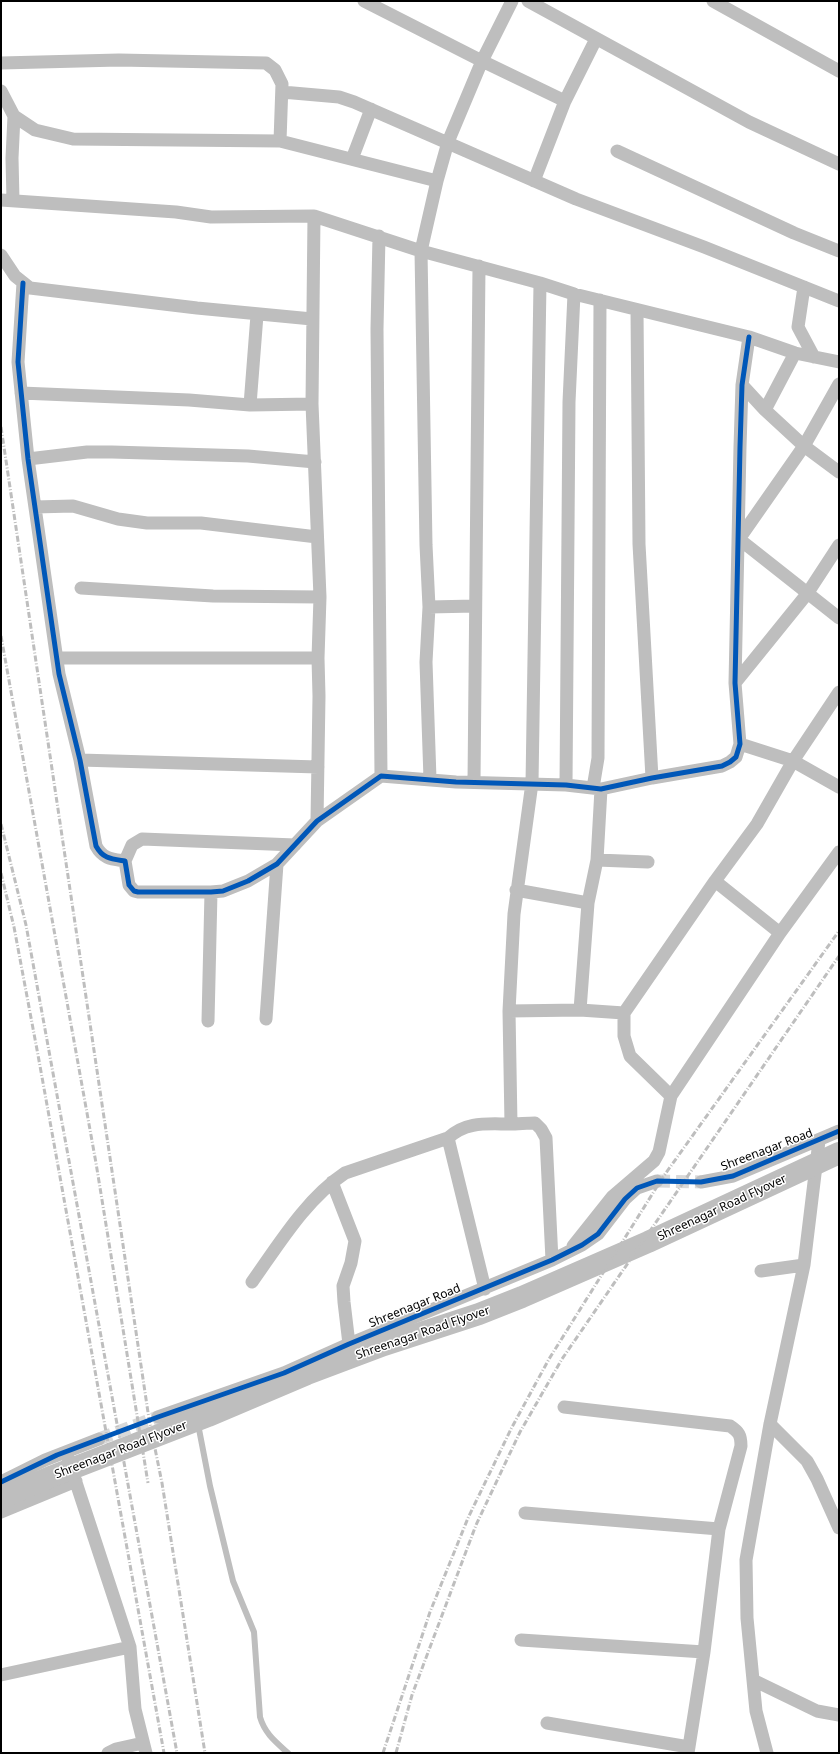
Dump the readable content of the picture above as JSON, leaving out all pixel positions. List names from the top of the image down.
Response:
{
  "streets": {
    "highway": ["Shreenagar Road Flyover"],
    "street": ["Shreenagar Road"]
  }
}
